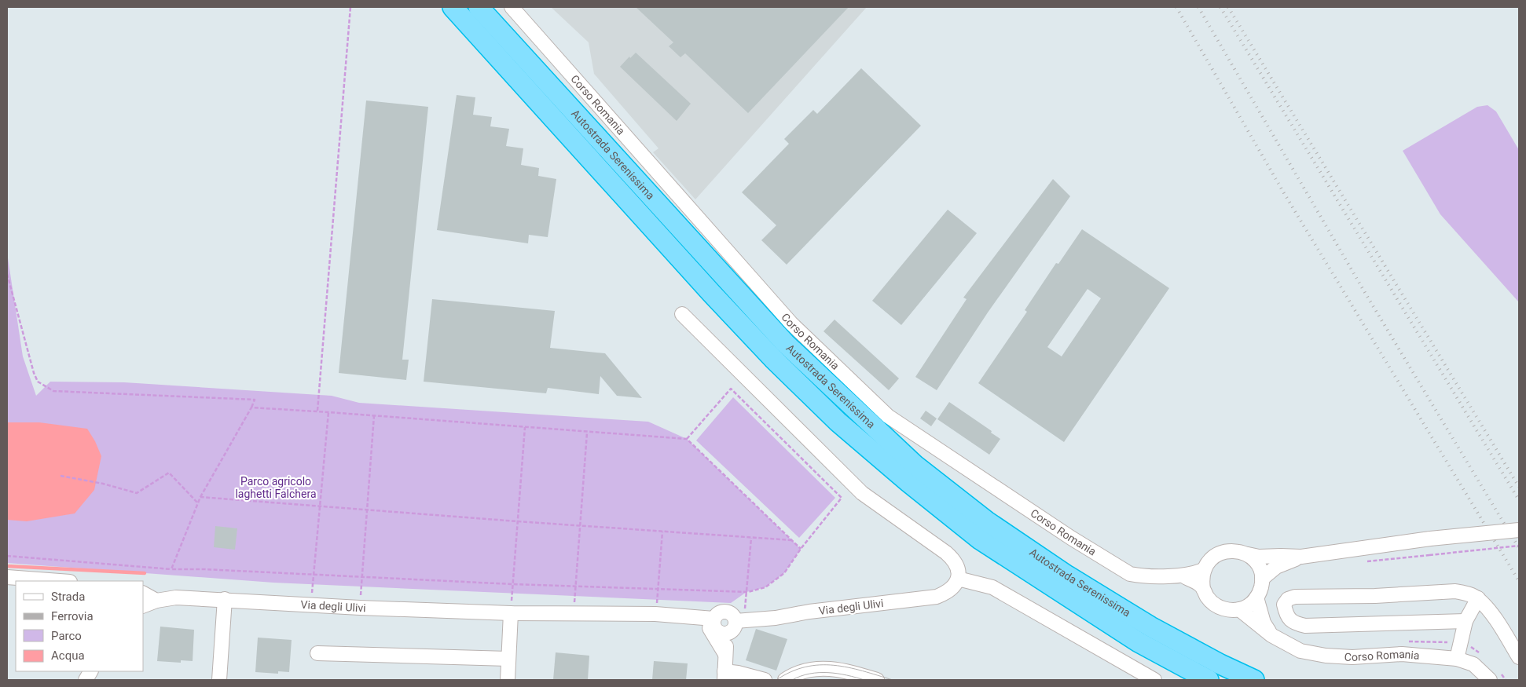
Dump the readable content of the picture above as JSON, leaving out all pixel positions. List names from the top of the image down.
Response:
{
  "streets": {
    "highway": ["Autostrada Serenissima"],
    "street": ["Corso Romania", "Via degli Ulivi"]
  },
  "parks": ["Parco agricolo laghetti Falchera"],
  "legend": [
    "Strada",
    "Ferrovia",
    "Parco",
    "Acqua"
  ]
}
